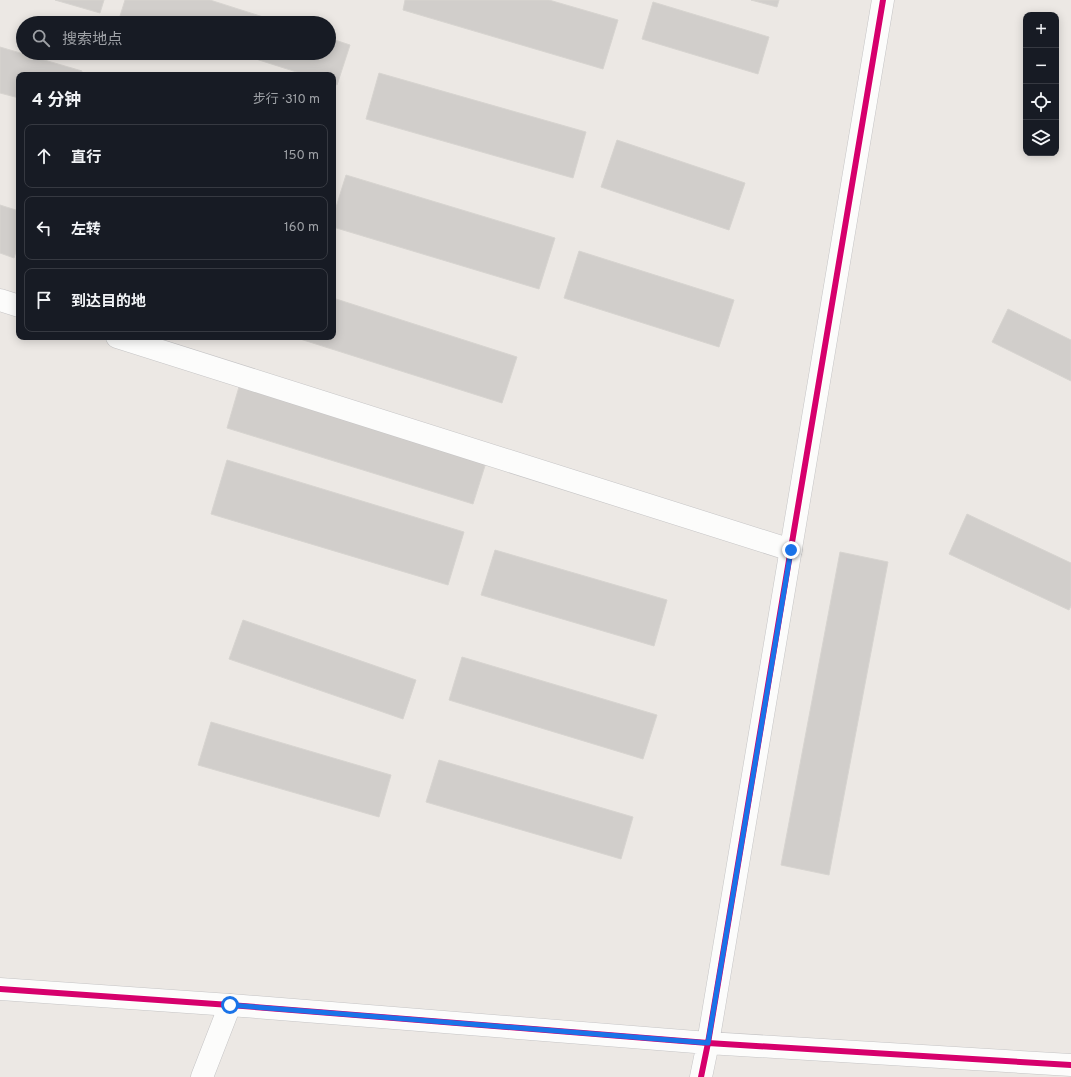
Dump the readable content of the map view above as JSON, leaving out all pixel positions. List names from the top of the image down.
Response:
{
  "page": {
    "map_buttons": ["+", "−"],
    "search": "搜索地点",
    "heading": ["4 分钟", "步行 · 310 m"],
    "list": [
      ["直行", "150 m"],
      ["左转", "160 m"],
      "到达目的地"
    ]
  }
}
